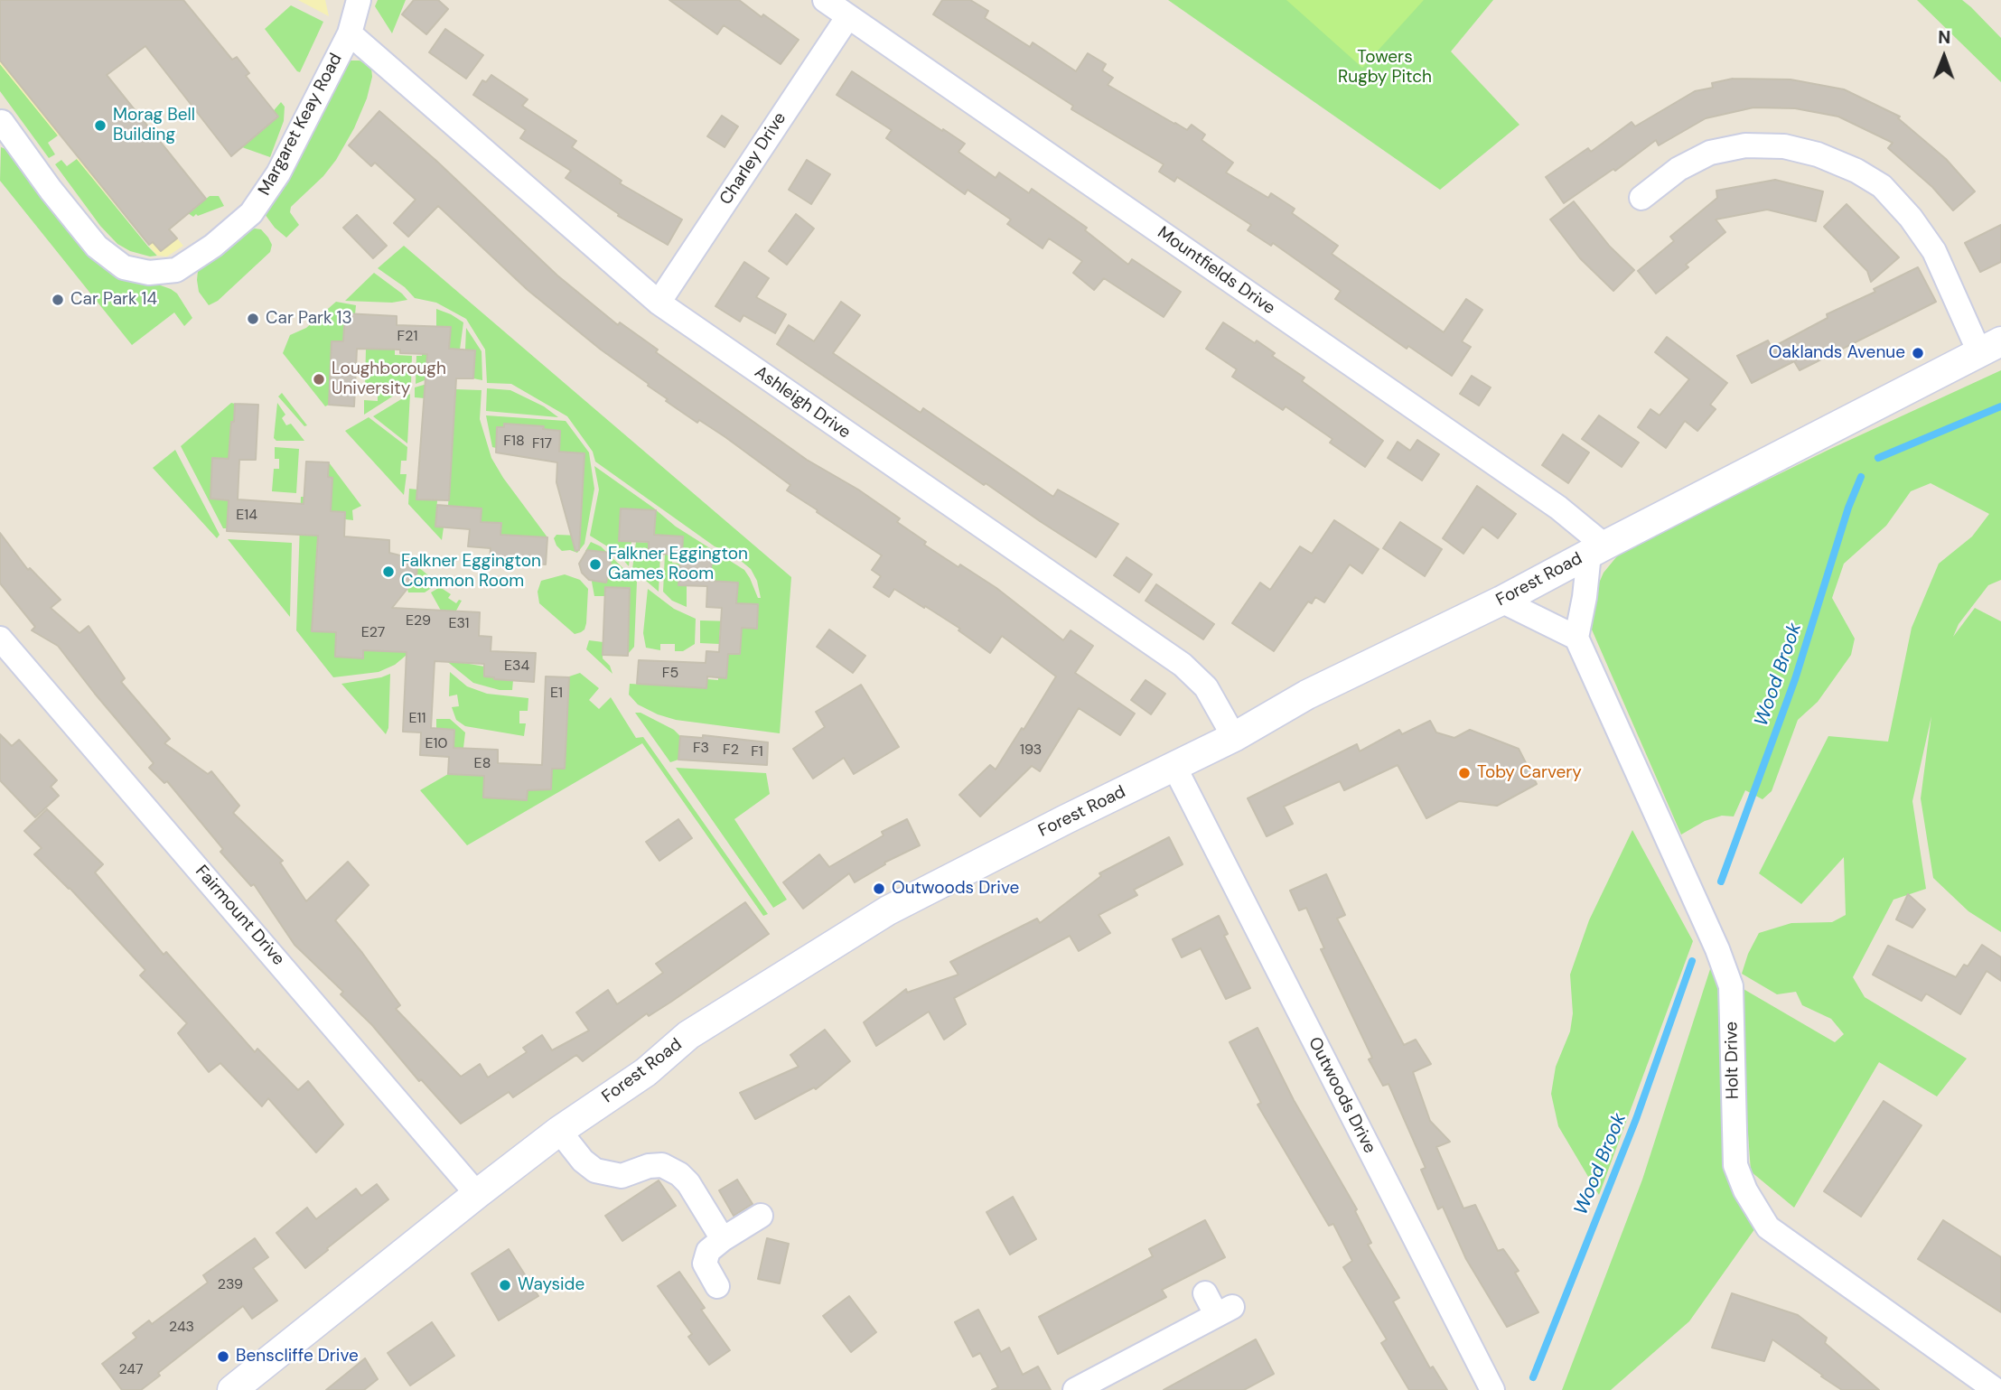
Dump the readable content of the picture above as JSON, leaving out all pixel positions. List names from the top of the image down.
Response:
{
  "streets": {
    "street": [
      "Margaret Keay Road",
      "Charley Drive",
      "Mountfields Drive",
      "Ashleigh Drive",
      "Forest Road",
      "Fairmount Drive",
      "Holt Drive",
      "Outwoods Drive"
    ]
  },
  "crossings": [
    ["Margaret Keay Road", "Ashleigh Drive"],
    ["Charley Drive", "Mountfields Drive"],
    ["Charley Drive", "Ashleigh Drive"],
    ["Mountfields Drive", "Forest Road"],
    ["Ashleigh Drive", "Forest Road"],
    ["Forest Road", "Fairmount Drive"],
    ["Forest Road", "Outwoods Drive"]
  ],
  "water": ["Wood Brook"],
  "parks": ["Towers Rugby Pitch"],
  "places": [
    "Morag Bell Building",
    "Car Park 14",
    "Car Park 13",
    "Oaklands Avenue",
    "Loughborough University",
    "Falkner Eggington Games Room",
    "Falkner Eggington Common Room",
    "Toby Carvery",
    "Outwoods Drive",
    "Wayside",
    "Benscliffe Drive"
  ],
  "house_numbers": [
    "F21",
    "F18",
    "F17",
    "E14",
    "E29",
    "E31",
    "E27",
    "E34",
    "F5",
    "E1",
    "E11",
    "E10",
    "F3",
    "F2",
    "193",
    "F1",
    "E8",
    "239",
    "243",
    "247"
  ],
  "north": "top"
}
